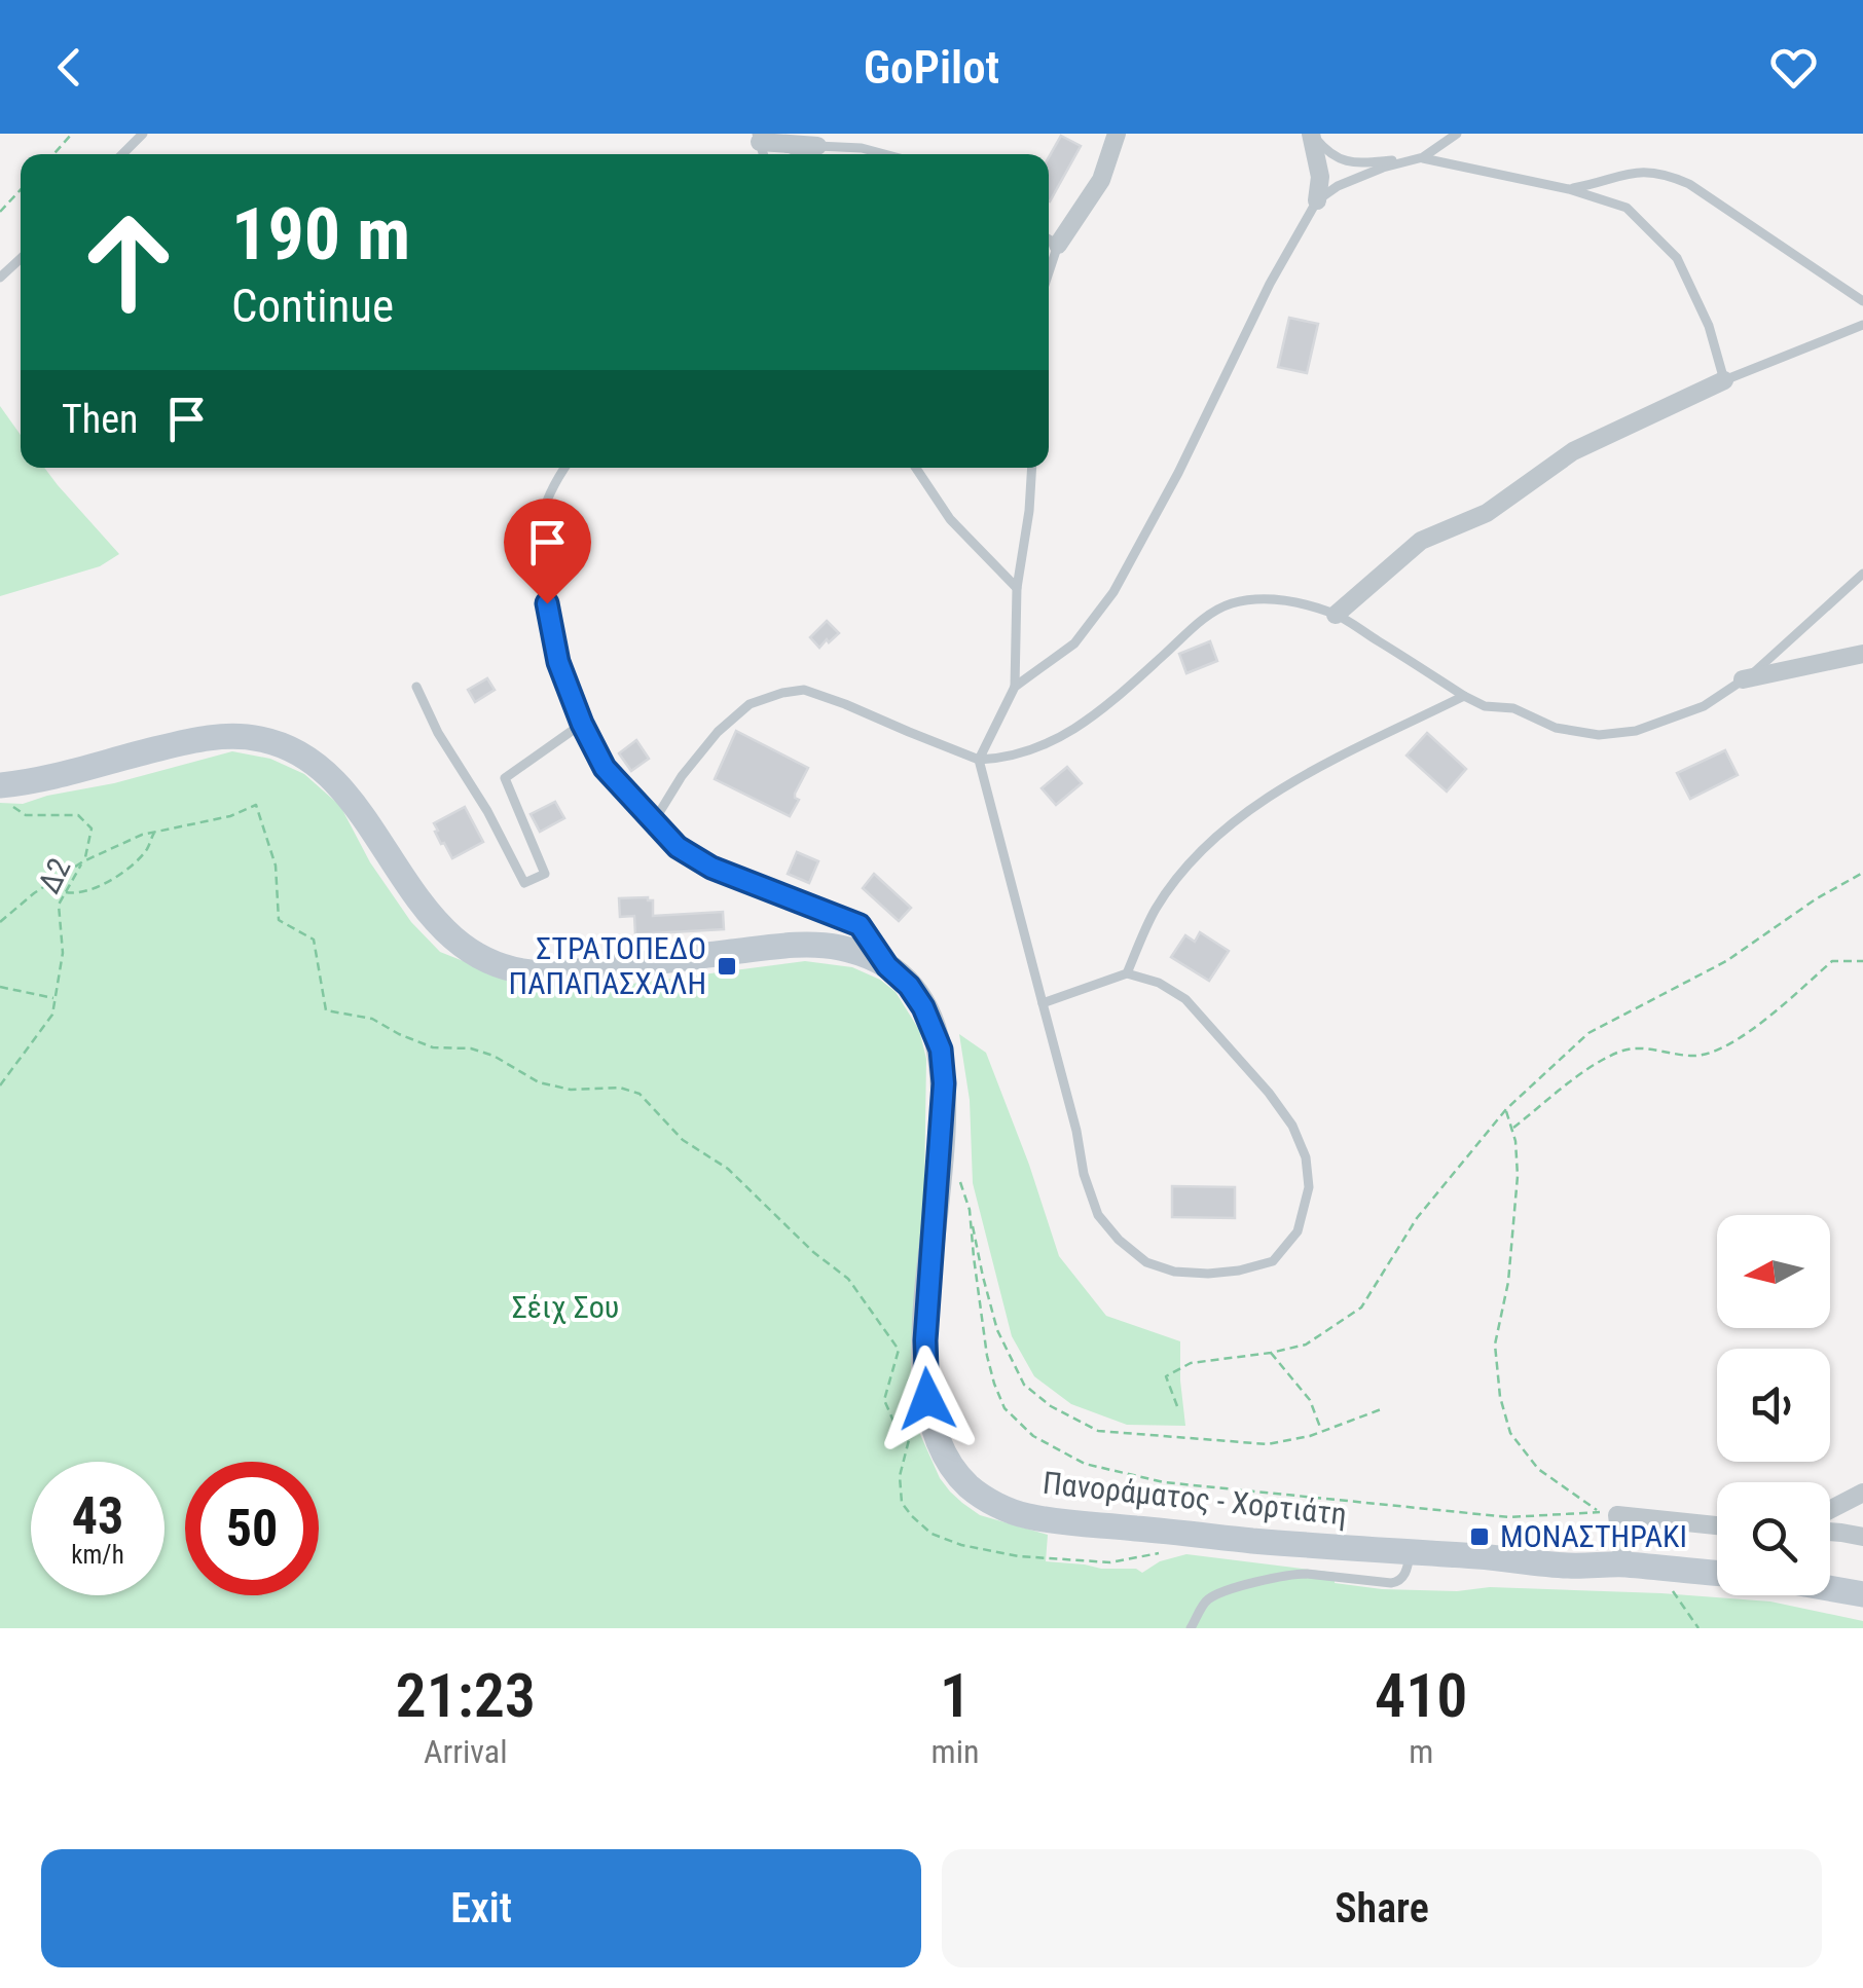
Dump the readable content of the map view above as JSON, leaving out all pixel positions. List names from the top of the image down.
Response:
{
  "streets": {
    "main road": ["Πανοράματος - Χορτιάτη"],
    "path": ["Δ2"]
  },
  "crossings": [
    ["Δ2", "Πανοράματος - Χορτιάτη"]
  ],
  "parks": ["Σέιχ Σου"],
  "places": {
    "transit": ["ΣΤΡΑΤΟΠΕΔΟ ΠΑΠΑΠΑΣΧΑΛΗ", "ΜΟΝΑΣΤΗΡΑΚΙ"]
  },
  "north": "left",
  "page": {
    "header": "GoPilot",
    "turn": ["190 m", "Continue"],
    "then": "Then",
    "speed": "43 km/h",
    "limit": "50",
    "eta": [
      "21:23",
      "Arrival",
      "1",
      "min",
      "410",
      "m"
    ],
    "buttons": ["Exit", "Share"]
  }
}
